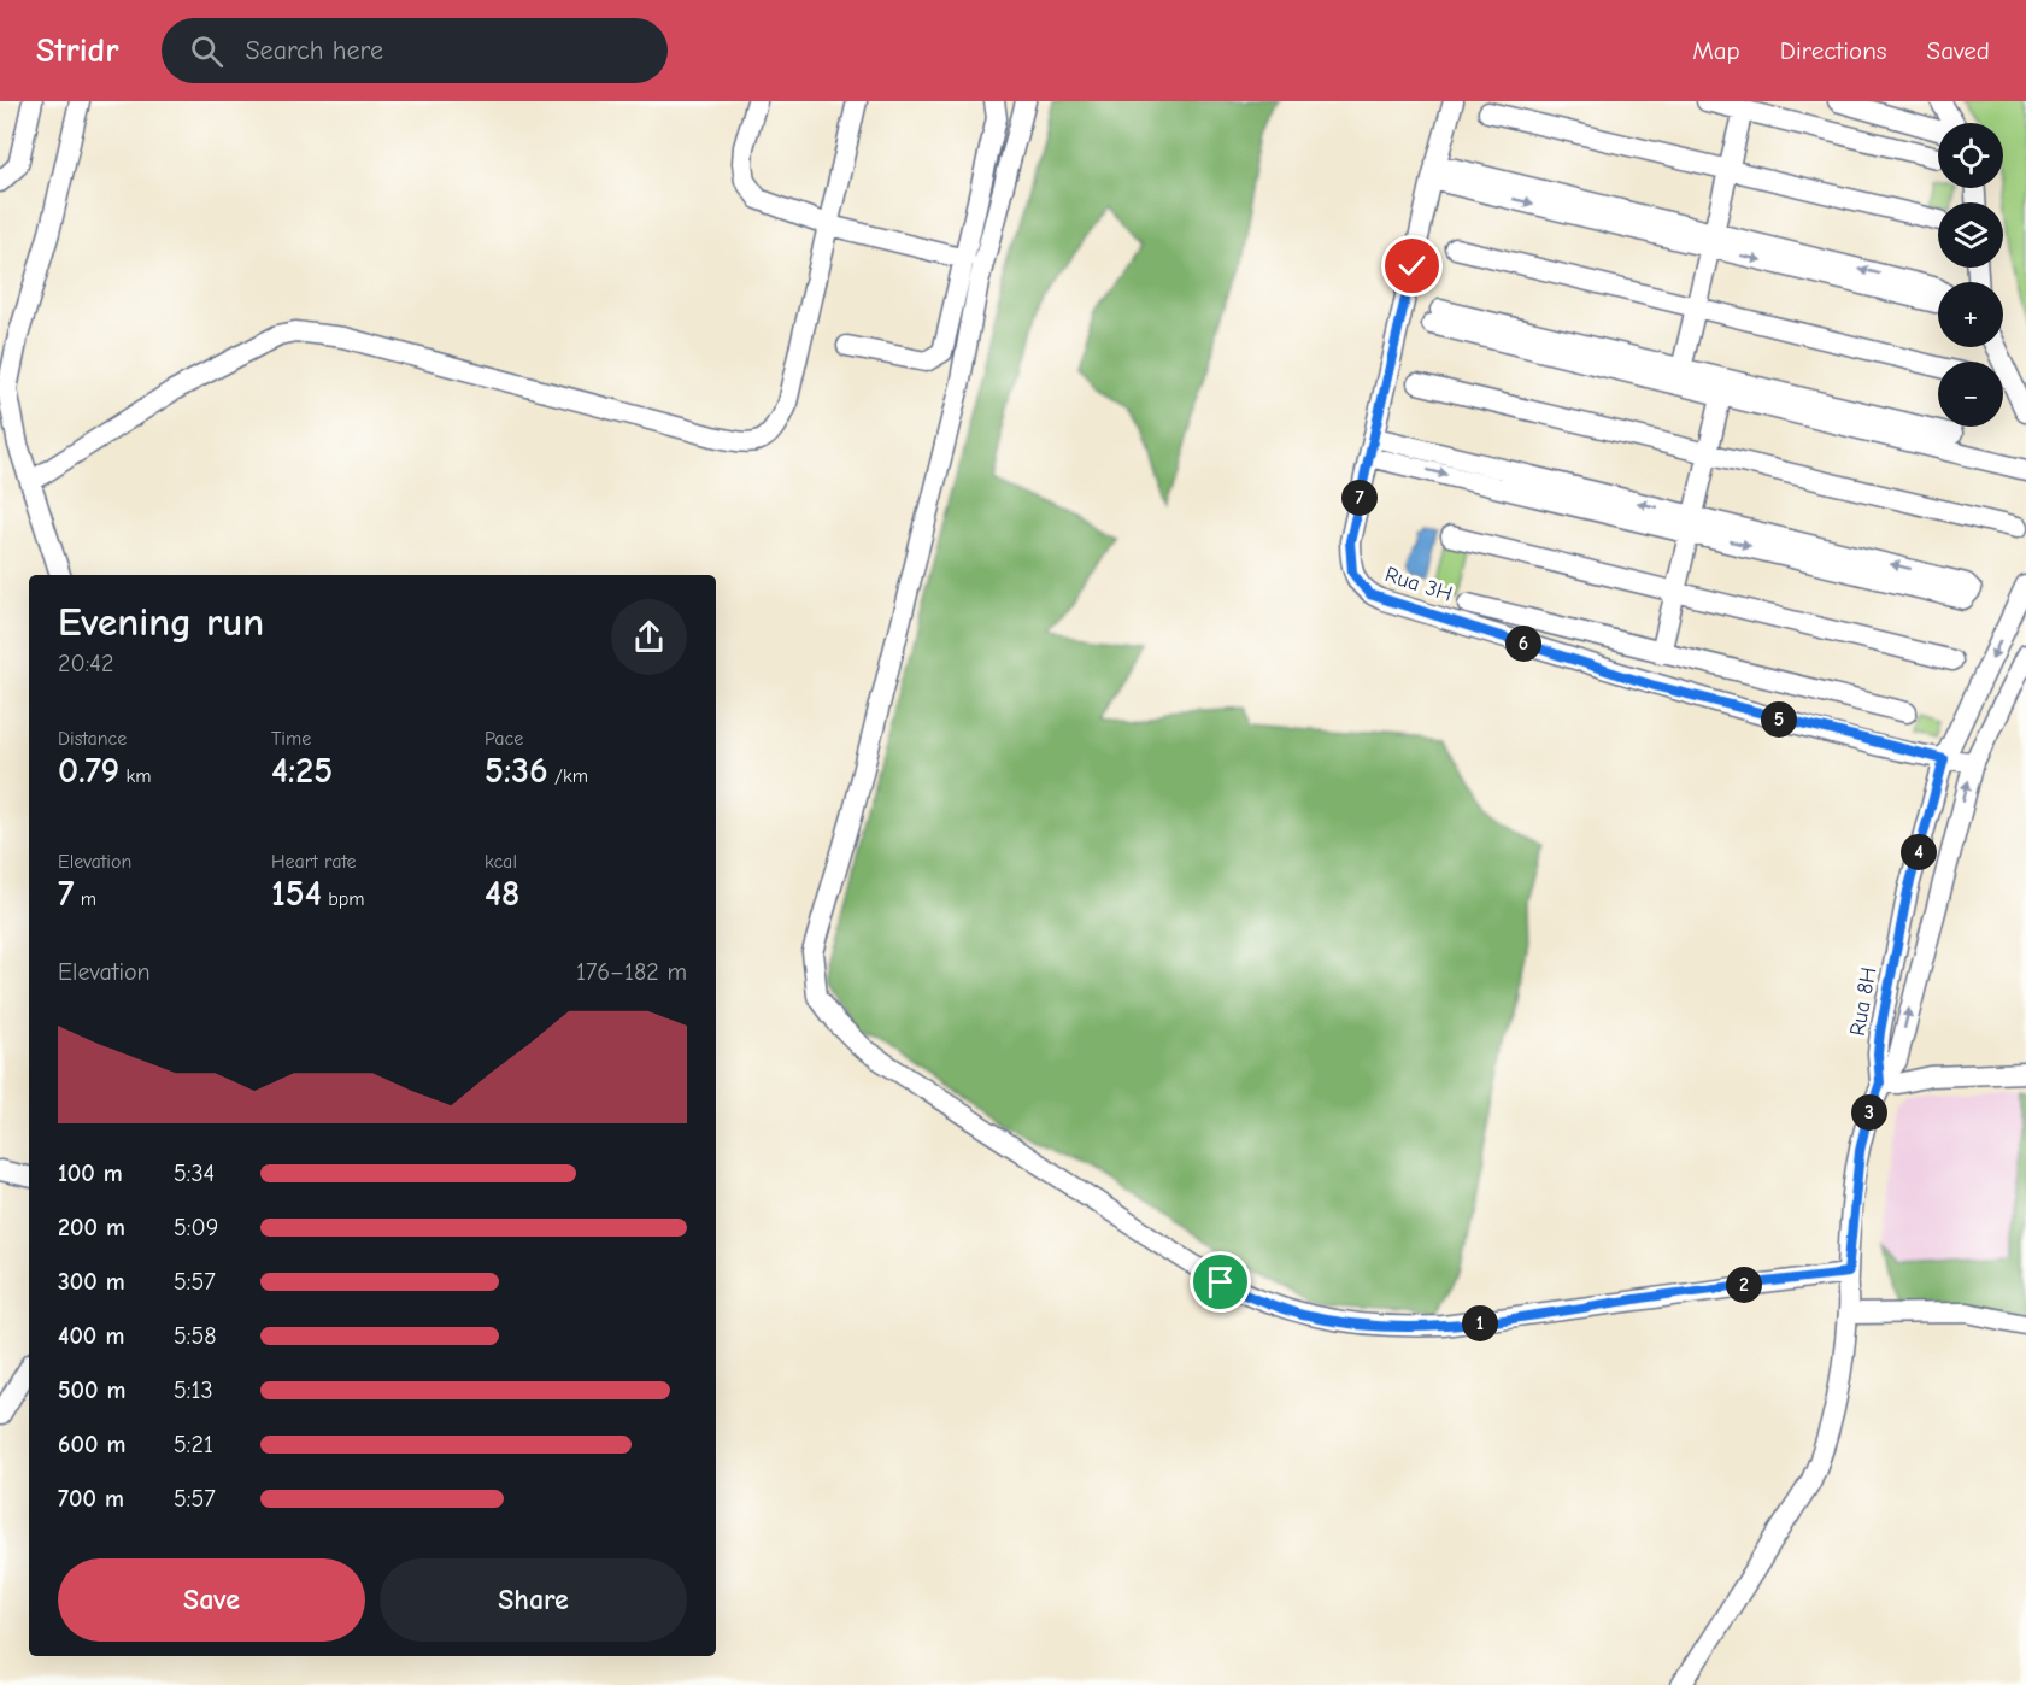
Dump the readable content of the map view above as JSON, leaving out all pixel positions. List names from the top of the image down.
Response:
{
  "streets": {
    "street": ["Rua 3H", "Rua 8H"]
  },
  "crossings": [
    ["Rua 3H", "Rua 8H"]
  ],
  "page": {
    "header": "Stridr",
    "search": "Search here",
    "nav": ["Map", "Directions", "Saved"],
    "map_buttons": ["+", "−"],
    "pins": [
      "7",
      "6",
      "5",
      "4",
      "3",
      "2",
      "1"
    ],
    "heading": ["Evening run", "20:42"],
    "stats": [
      ["Distance", "0.79 km"],
      ["Time", "4:25"],
      ["Pace", "5:36 /km"],
      ["Elevation", "7 m"],
      ["Heart rate", "154 bpm"],
      ["kcal", "48"]
    ],
    "chart": ["Elevation", "176–182 m"],
    "list": [
      {
        "name": "100 m",
        "note": "5:34"
      },
      {
        "name": "200 m",
        "note": "5:09"
      },
      {
        "name": "300 m",
        "note": "5:57"
      },
      {
        "name": "400 m",
        "note": "5:58"
      },
      {
        "name": "500 m",
        "note": "5:13"
      },
      {
        "name": "600 m",
        "note": "5:21"
      },
      {
        "name": "700 m",
        "note": "5:57"
      }
    ],
    "buttons": ["Save", "Share"]
  }
}
